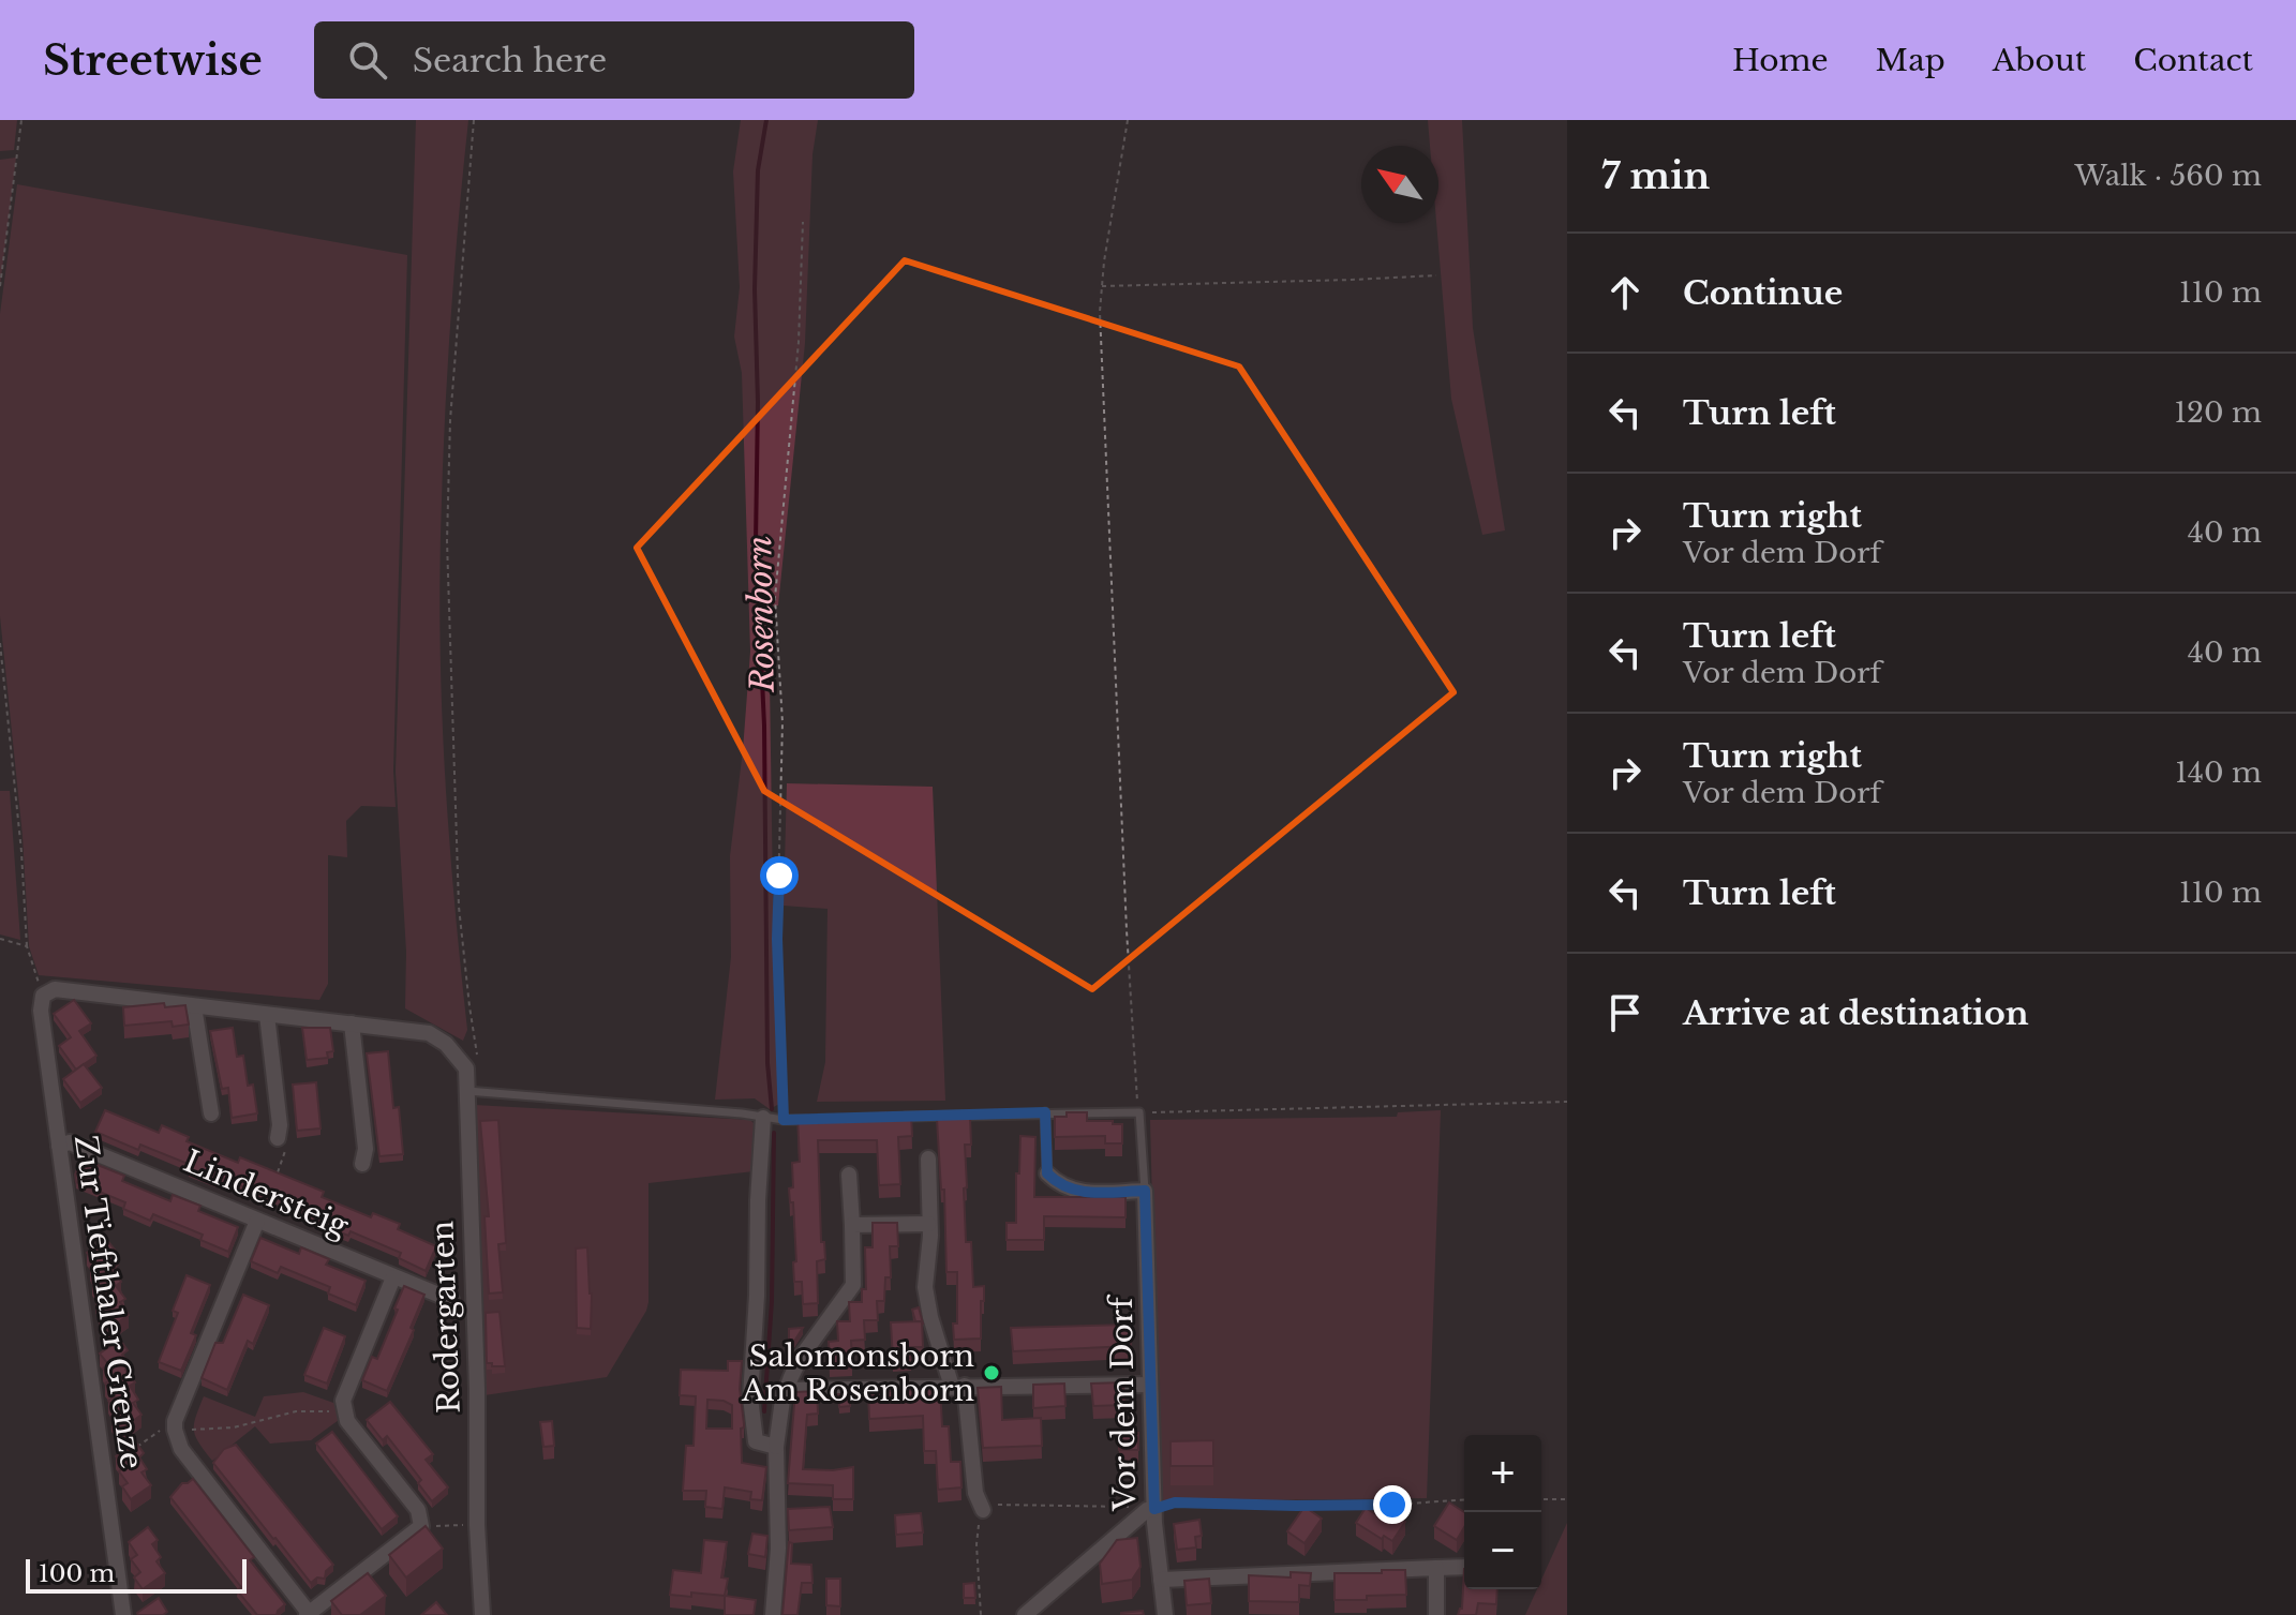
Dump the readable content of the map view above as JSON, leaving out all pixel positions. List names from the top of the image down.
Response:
{
  "streets": {
    "street": [
      "Lindersteig",
      "Zur Tiefthaler Grenze",
      "Rodergarten",
      "Vor dem Dorf"
    ]
  },
  "crossings": [
    ["Lindersteig", "Zur Tiefthaler Grenze"]
  ],
  "water": ["Rosenborn"],
  "places": ["Salomonsborn Am Rosenborn"],
  "scale_bar": "100 m",
  "north": "top left",
  "page": {
    "header": "Streetwise",
    "search": "Search here",
    "nav": [
      "Home",
      "Map",
      "About",
      "Contact"
    ],
    "heading": ["7 min", "Walk · 560 m"],
    "list": [
      ["Continue", "110 m"],
      ["Turn left", "120 m"],
      ["Turn right", "Vor dem Dorf", "40 m"],
      ["Turn left", "Vor dem Dorf", "40 m"],
      ["Turn right", "Vor dem Dorf", "140 m"],
      ["Turn left", "110 m"],
      "Arrive at destination"
    ],
    "map_buttons": ["+", "−"],
    "scale": "100 m"
  }
}
